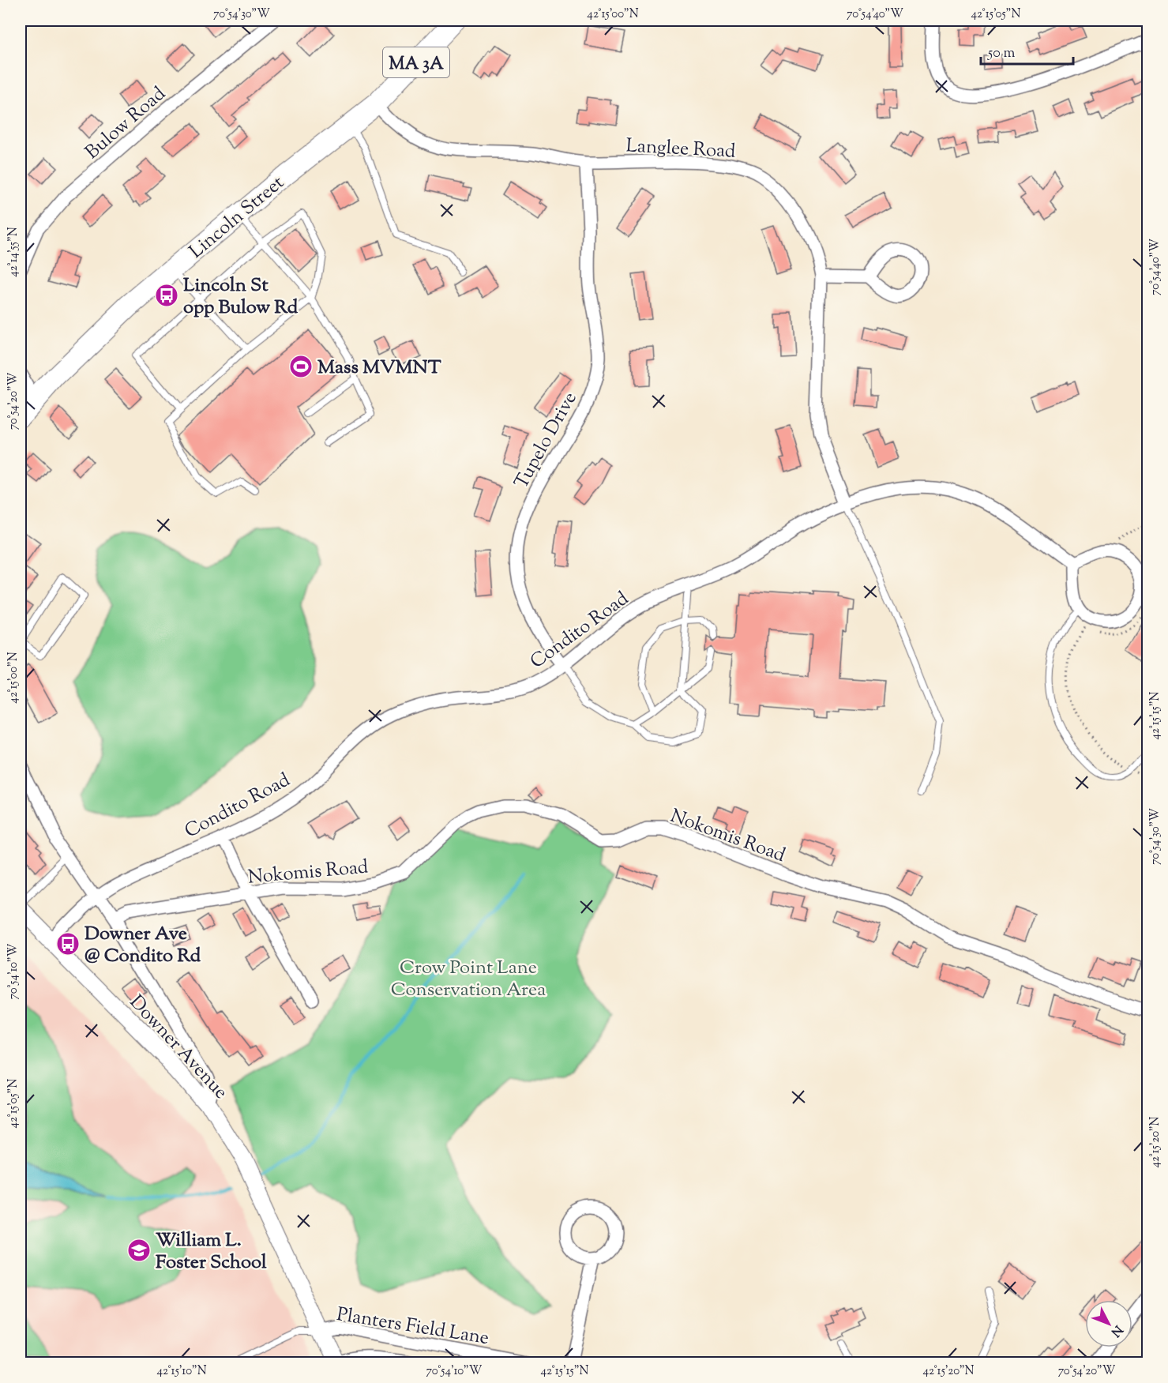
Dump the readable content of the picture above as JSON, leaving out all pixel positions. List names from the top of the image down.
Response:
{
  "streets": {
    "main road": ["MA 3A", "Lincoln Street"],
    "street": [
      "Bulow Road",
      "Langlee Road",
      "Tupelo Drive",
      "Condito Road",
      "Nokomis Road",
      "Downer Avenue",
      "Planters Field Lane"
    ]
  },
  "crossings": [
    ["Langlee Road", "Lincoln Street"],
    ["Langlee Road", "Tupelo Drive"],
    ["Langlee Road", "Condito Road"],
    ["Tupelo Drive", "Condito Road"],
    ["Condito Road", "Downer Avenue"],
    ["Downer Avenue", "Planters Field Lane"]
  ],
  "parks": ["Crow Point Lane Conservation Area"],
  "places": {
    "bus stop": ["Lincoln St opp Bulow Rd", "Downer Ave @ Condito Rd"],
    "sports": ["Mass MVMNT"],
    "school or university": ["William L. Foster School"]
  },
  "scale_bar": "50 m",
  "north": "bottom right",
  "coordinates": [
    "70°54'30\"W",
    "42°15'00\"N",
    "70°54'40\"W",
    "42°15'05\"N",
    "42°14'55\"N",
    "70°54'20\"W",
    "42°15'15\"N",
    "70°54'10\"W",
    "42°15'20\"N",
    "42°15'10\"N"
  ]
}
